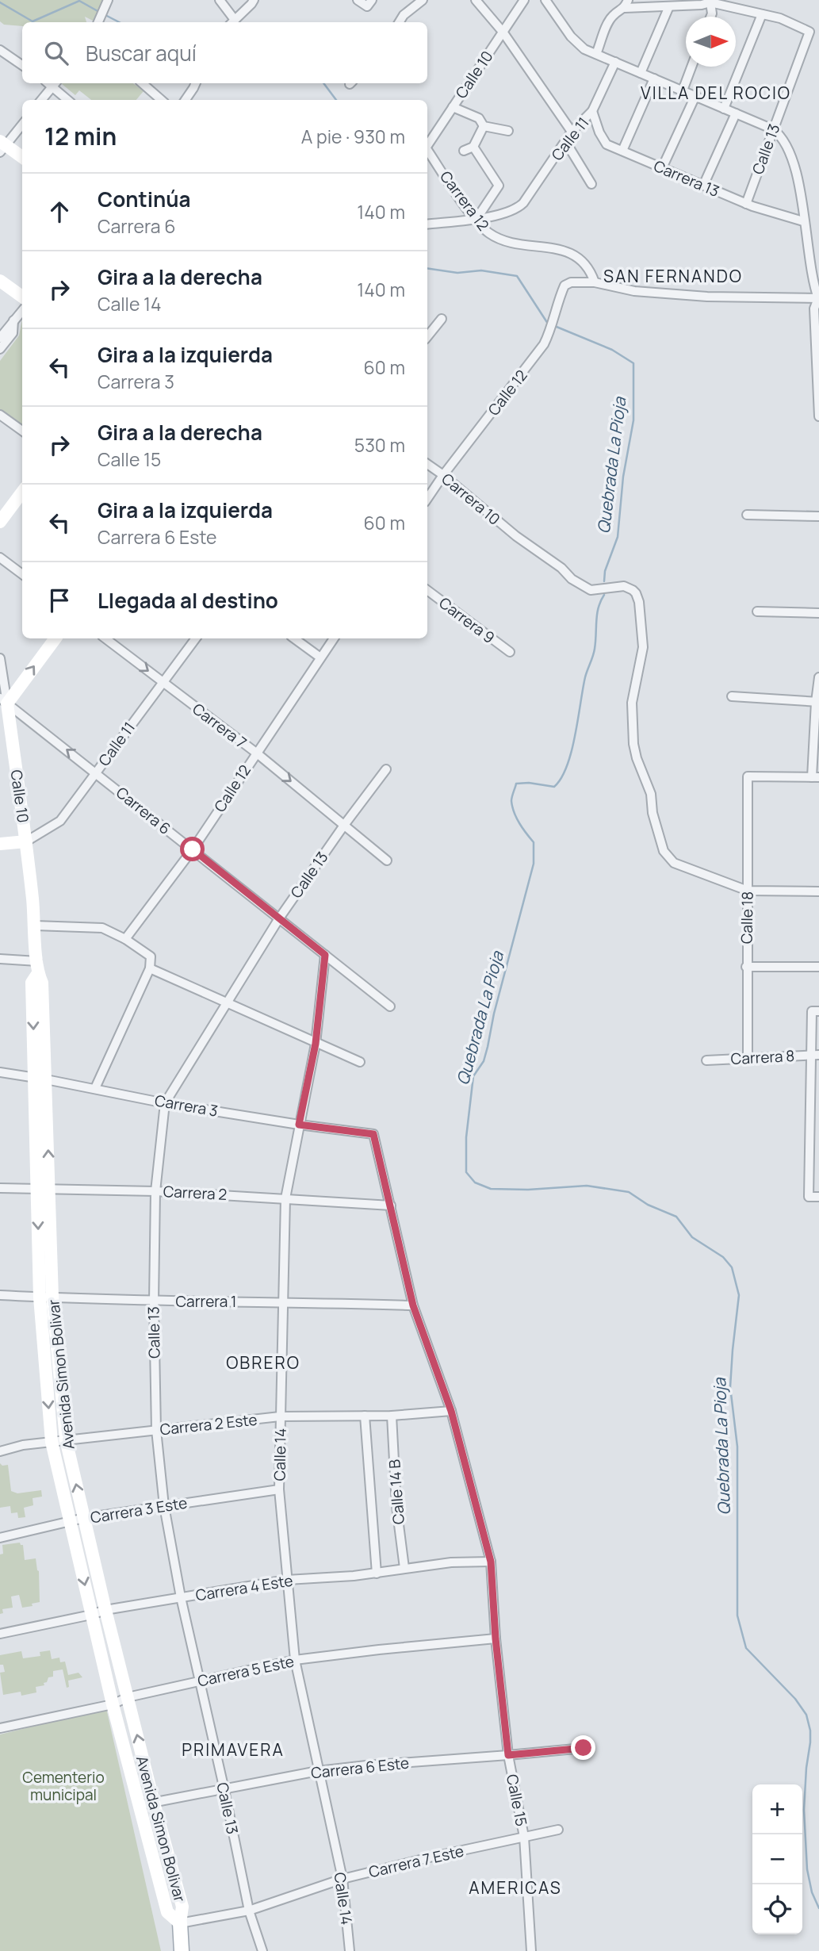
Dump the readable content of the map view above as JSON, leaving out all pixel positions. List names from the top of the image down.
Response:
{
  "streets": {
    "main road": ["Calle 10", "Avenida Simon Bolivar"],
    "street": [
      "Calle 11",
      "Calle 13",
      "Carrera 13",
      "Carrera 12",
      "Calle 12",
      "Carrera 10",
      "Carrera 9",
      "Carrera 7",
      "Carrera 6",
      "Calle 18",
      "Carrera 8",
      "Carrera 3",
      "Carrera 2",
      "Carrera 1",
      "Carrera 2 Este",
      "Calle 14",
      "Calle 14 B",
      "Carrera 3 Este",
      "Carrera 4 Este",
      "Carrera 5 Este",
      "Carrera 6 Este",
      "Calle 15",
      "Carrera 7 Este"
    ]
  },
  "crossings": [
    ["Calle 10", "Calle 11"],
    ["Calle 10", "Carrera 6"],
    ["Calle 10", "Avenida Simon Bolivar"],
    ["Calle 11", "Carrera 13"],
    ["Calle 11", "Carrera 12"],
    ["Calle 11", "Carrera 7"],
    ["Calle 11", "Carrera 6"],
    ["Calle 13", "Carrera 13"],
    ["Calle 13", "Carrera 7"],
    ["Calle 13", "Carrera 6"],
    ["Calle 13", "Carrera 3"],
    ["Calle 13", "Carrera 2"],
    ["Calle 13", "Carrera 1"],
    ["Calle 13", "Carrera 2 Este"],
    ["Calle 13", "Carrera 3 Este"],
    ["Calle 13", "Carrera 4 Este"],
    ["Calle 13", "Carrera 5 Este"],
    ["Calle 13", "Carrera 6 Este"],
    ["Calle 13", "Carrera 7 Este"],
    ["Carrera 12", "Calle 12"],
    ["Calle 12", "Carrera 10"],
    ["Calle 12", "Carrera 7"],
    ["Calle 12", "Carrera 6"],
    ["Carrera 10", "Calle 18"],
    ["Carrera 6", "Calle 14"],
    ["Calle 18", "Carrera 8"],
    ["Carrera 3", "Avenida Simon Bolivar"],
    ["Carrera 3", "Calle 14"],
    ["Carrera 3", "Calle 15"],
    ["Carrera 2", "Avenida Simon Bolivar"],
    ["Carrera 2", "Calle 14"],
    ["Carrera 2", "Calle 15"],
    ["Carrera 1", "Avenida Simon Bolivar"],
    ["Carrera 1", "Calle 14"],
    ["Carrera 1", "Calle 15"],
    ["Avenida Simon Bolivar", "Carrera 2 Este"],
    ["Avenida Simon Bolivar", "Carrera 3 Este"],
    ["Avenida Simon Bolivar", "Carrera 4 Este"],
    ["Avenida Simon Bolivar", "Carrera 5 Este"],
    ["Avenida Simon Bolivar", "Carrera 6 Este"],
    ["Avenida Simon Bolivar", "Carrera 7 Este"],
    ["Carrera 2 Este", "Calle 14"],
    ["Carrera 2 Este", "Calle 14 B"],
    ["Carrera 2 Este", "Calle 15"],
    ["Calle 14", "Carrera 3 Este"],
    ["Calle 14", "Carrera 4 Este"],
    ["Calle 14", "Carrera 5 Este"],
    ["Calle 14", "Carrera 6 Este"],
    ["Calle 14", "Carrera 7 Este"],
    ["Calle 14 B", "Carrera 4 Este"],
    ["Carrera 4 Este", "Calle 15"],
    ["Carrera 5 Este", "Calle 15"],
    ["Carrera 6 Este", "Calle 15"],
    ["Calle 15", "Carrera 7 Este"]
  ],
  "one_way": ["Carrera 7"],
  "districts": [
    "VILLA DEL ROCIO",
    "SAN FERNANDO",
    "OBRERO",
    "PRIMAVERA",
    "AMERICAS"
  ],
  "water": ["Quebrada La Pioja"],
  "parks": ["Cementerio municipal"],
  "north": "right",
  "page": {
    "search": "Buscar aquí",
    "heading": ["12 min", "A pie · 930 m"],
    "list": [
      ["Continúa", "Carrera 6", "140 m"],
      ["Gira a la derecha", "Calle 14", "140 m"],
      ["Gira a la izquierda", "Carrera 3", "60 m"],
      ["Gira a la derecha", "Calle 15", "530 m"],
      ["Gira a la izquierda", "Carrera 6 Este", "60 m"],
      "Llegada al destino"
    ],
    "map_buttons": ["+", "−"]
  }
}
